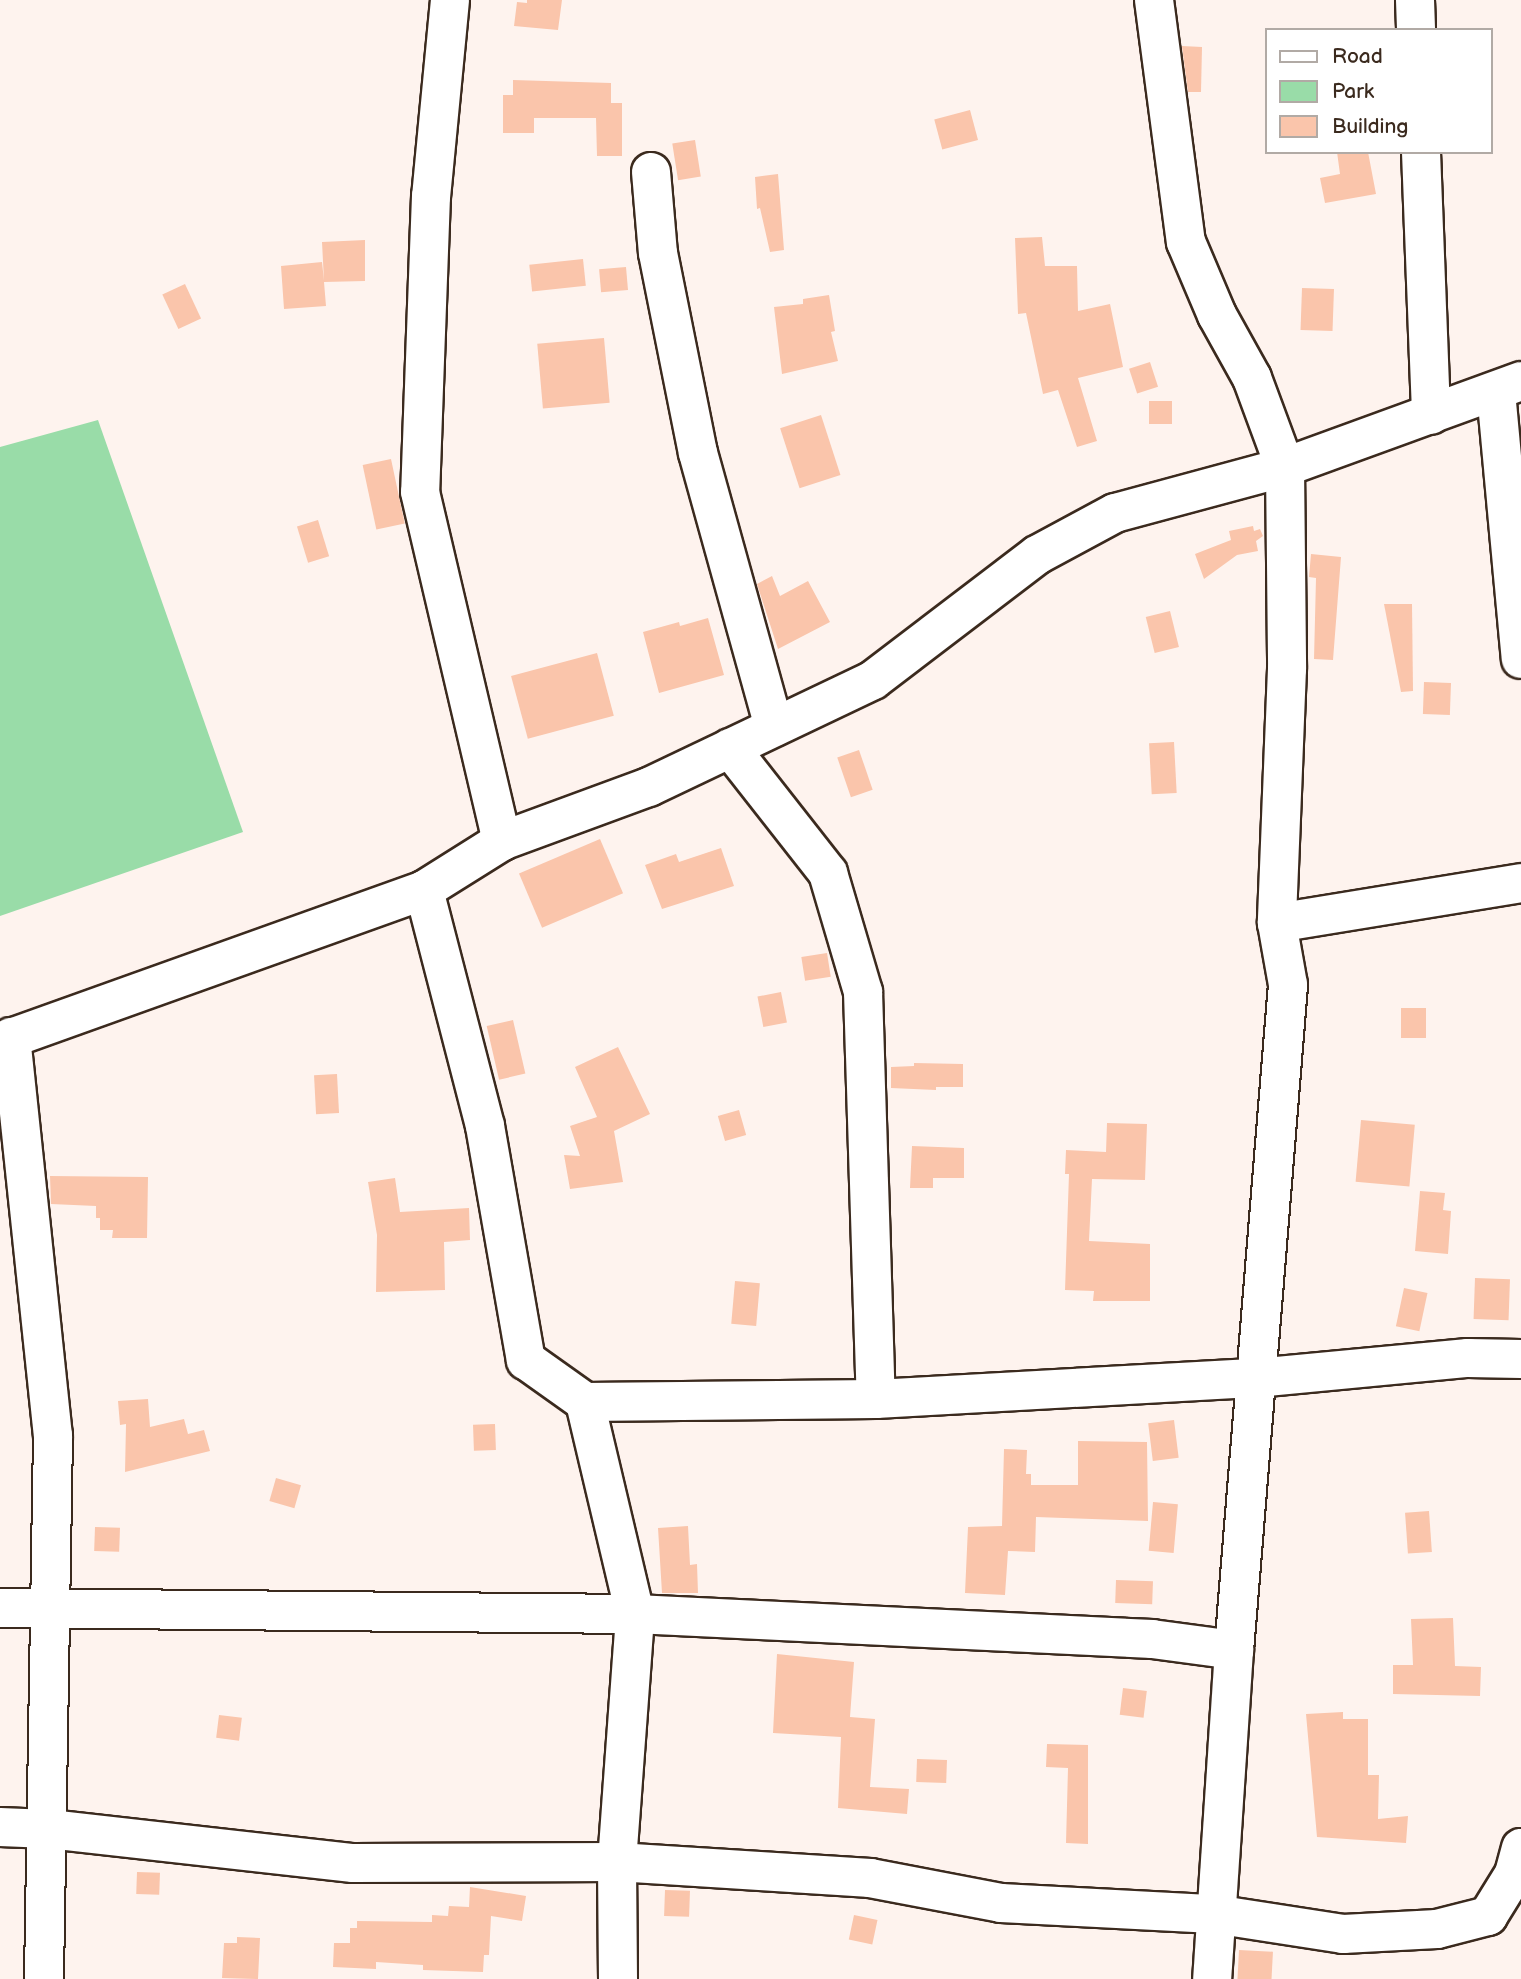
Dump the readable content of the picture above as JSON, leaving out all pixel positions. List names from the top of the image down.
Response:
{
  "legend": ["Road", "Park", "Building"]
}
